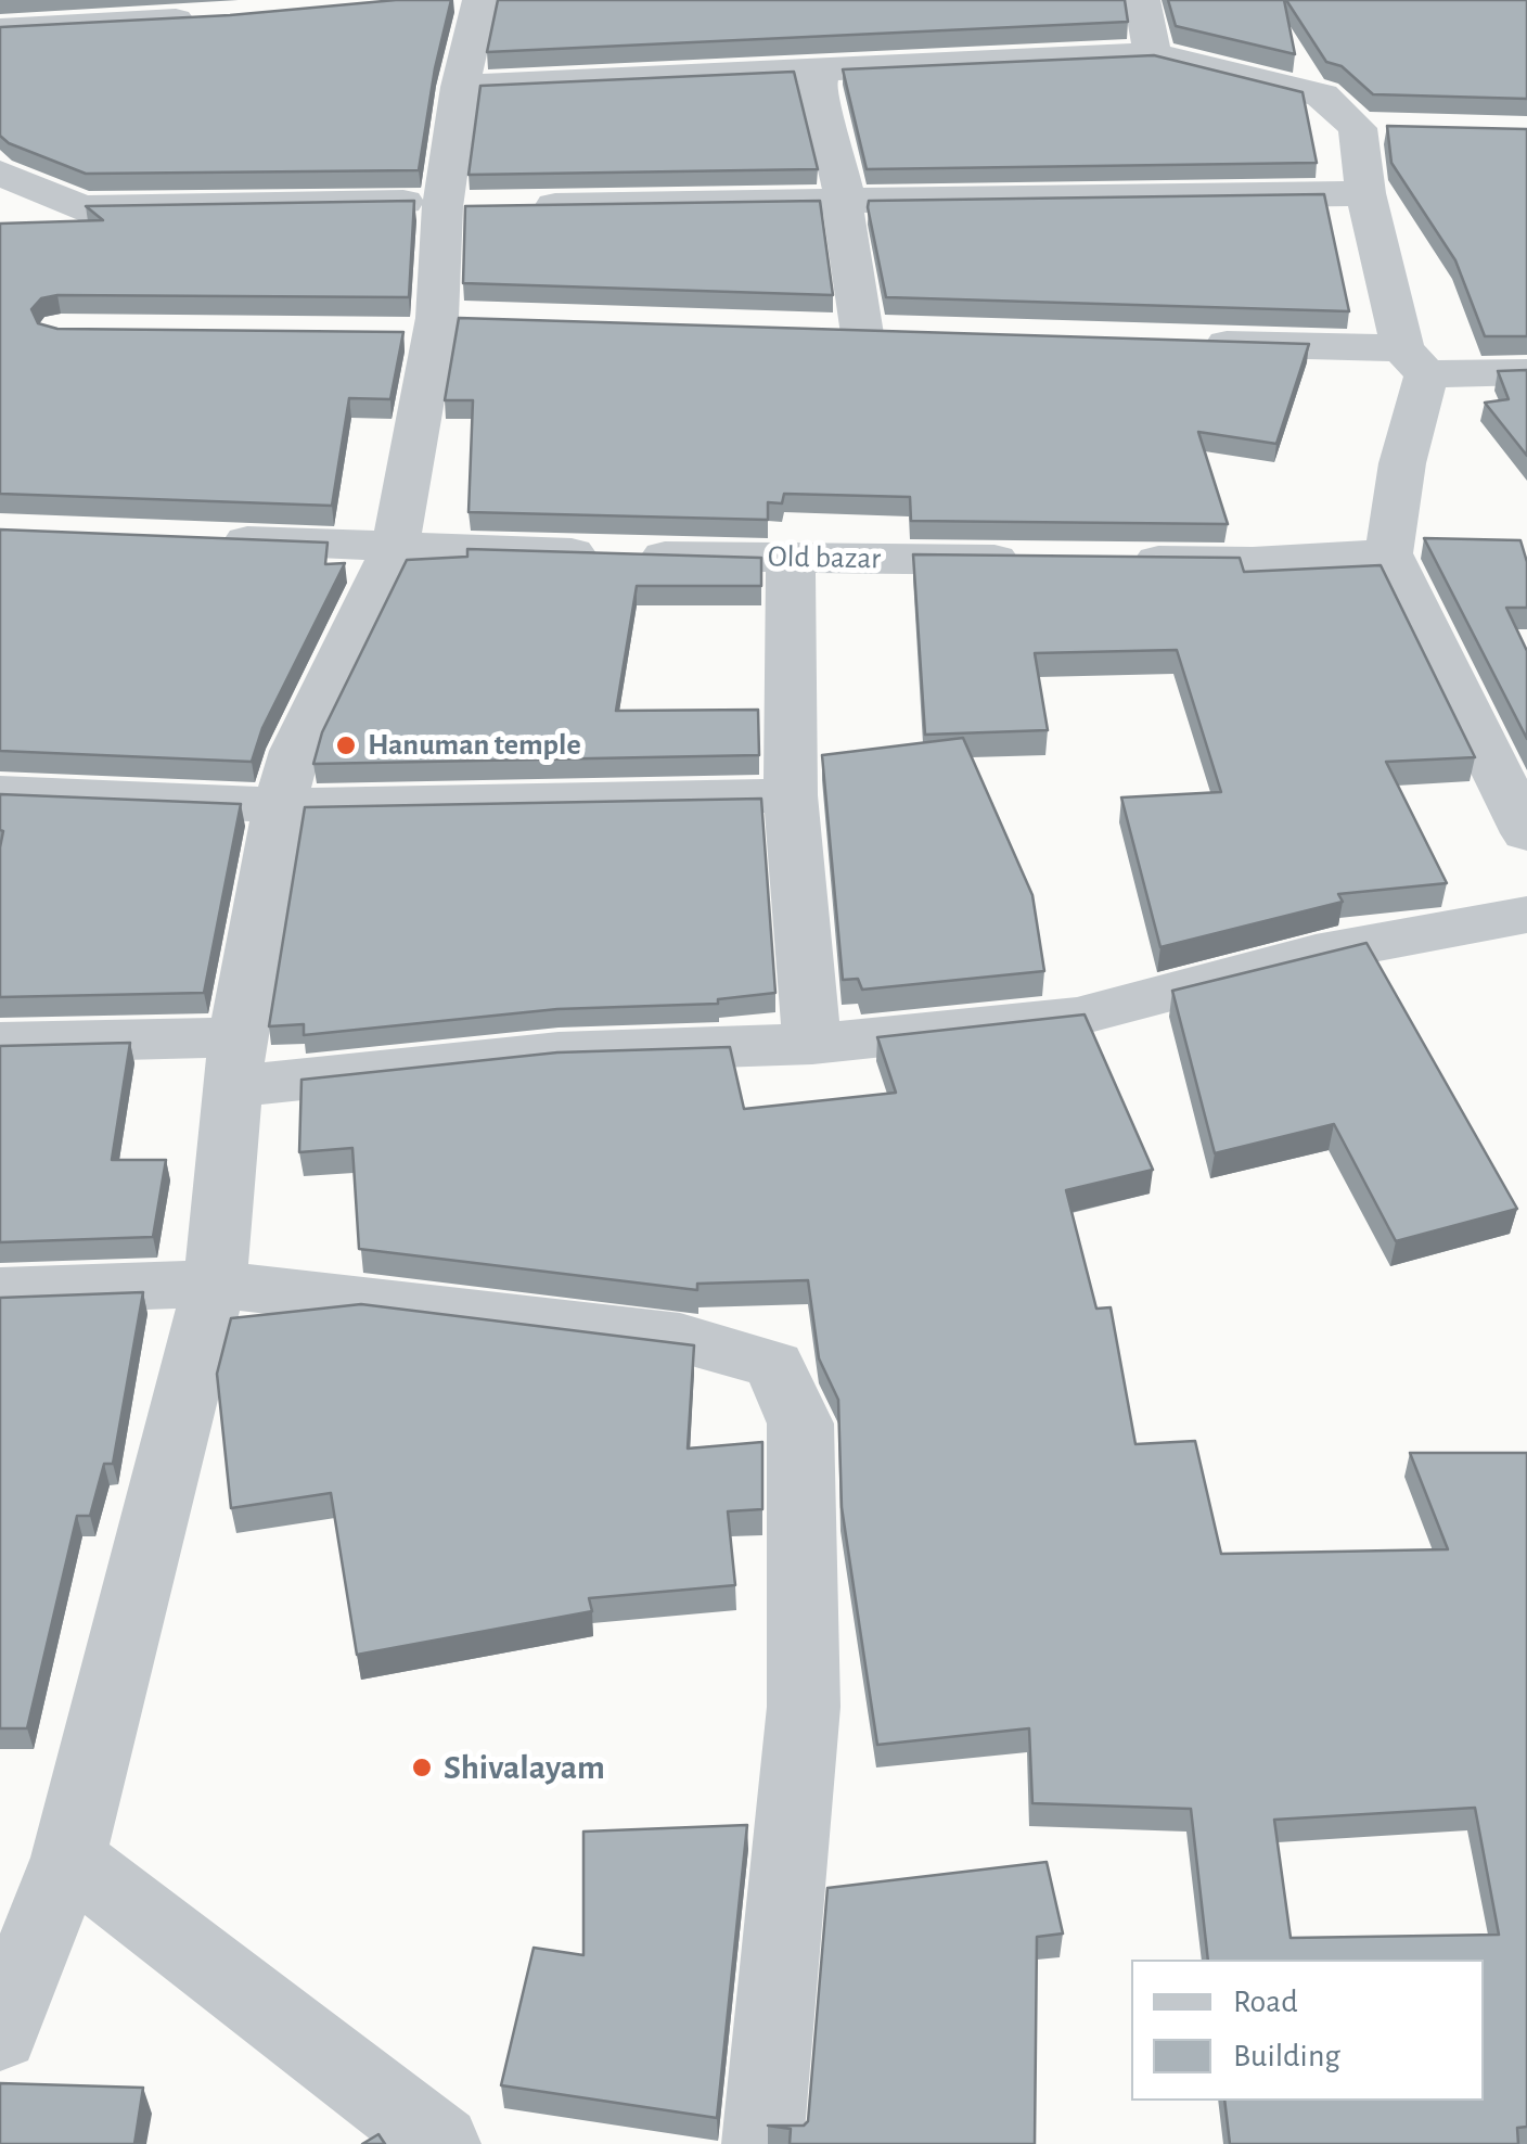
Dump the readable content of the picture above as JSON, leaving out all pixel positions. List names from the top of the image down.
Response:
{
  "streets": {
    "street": ["Old bazar"]
  },
  "places": ["Hanuman temple", "Shivalayam"],
  "legend": ["Road", "Building"]
}
